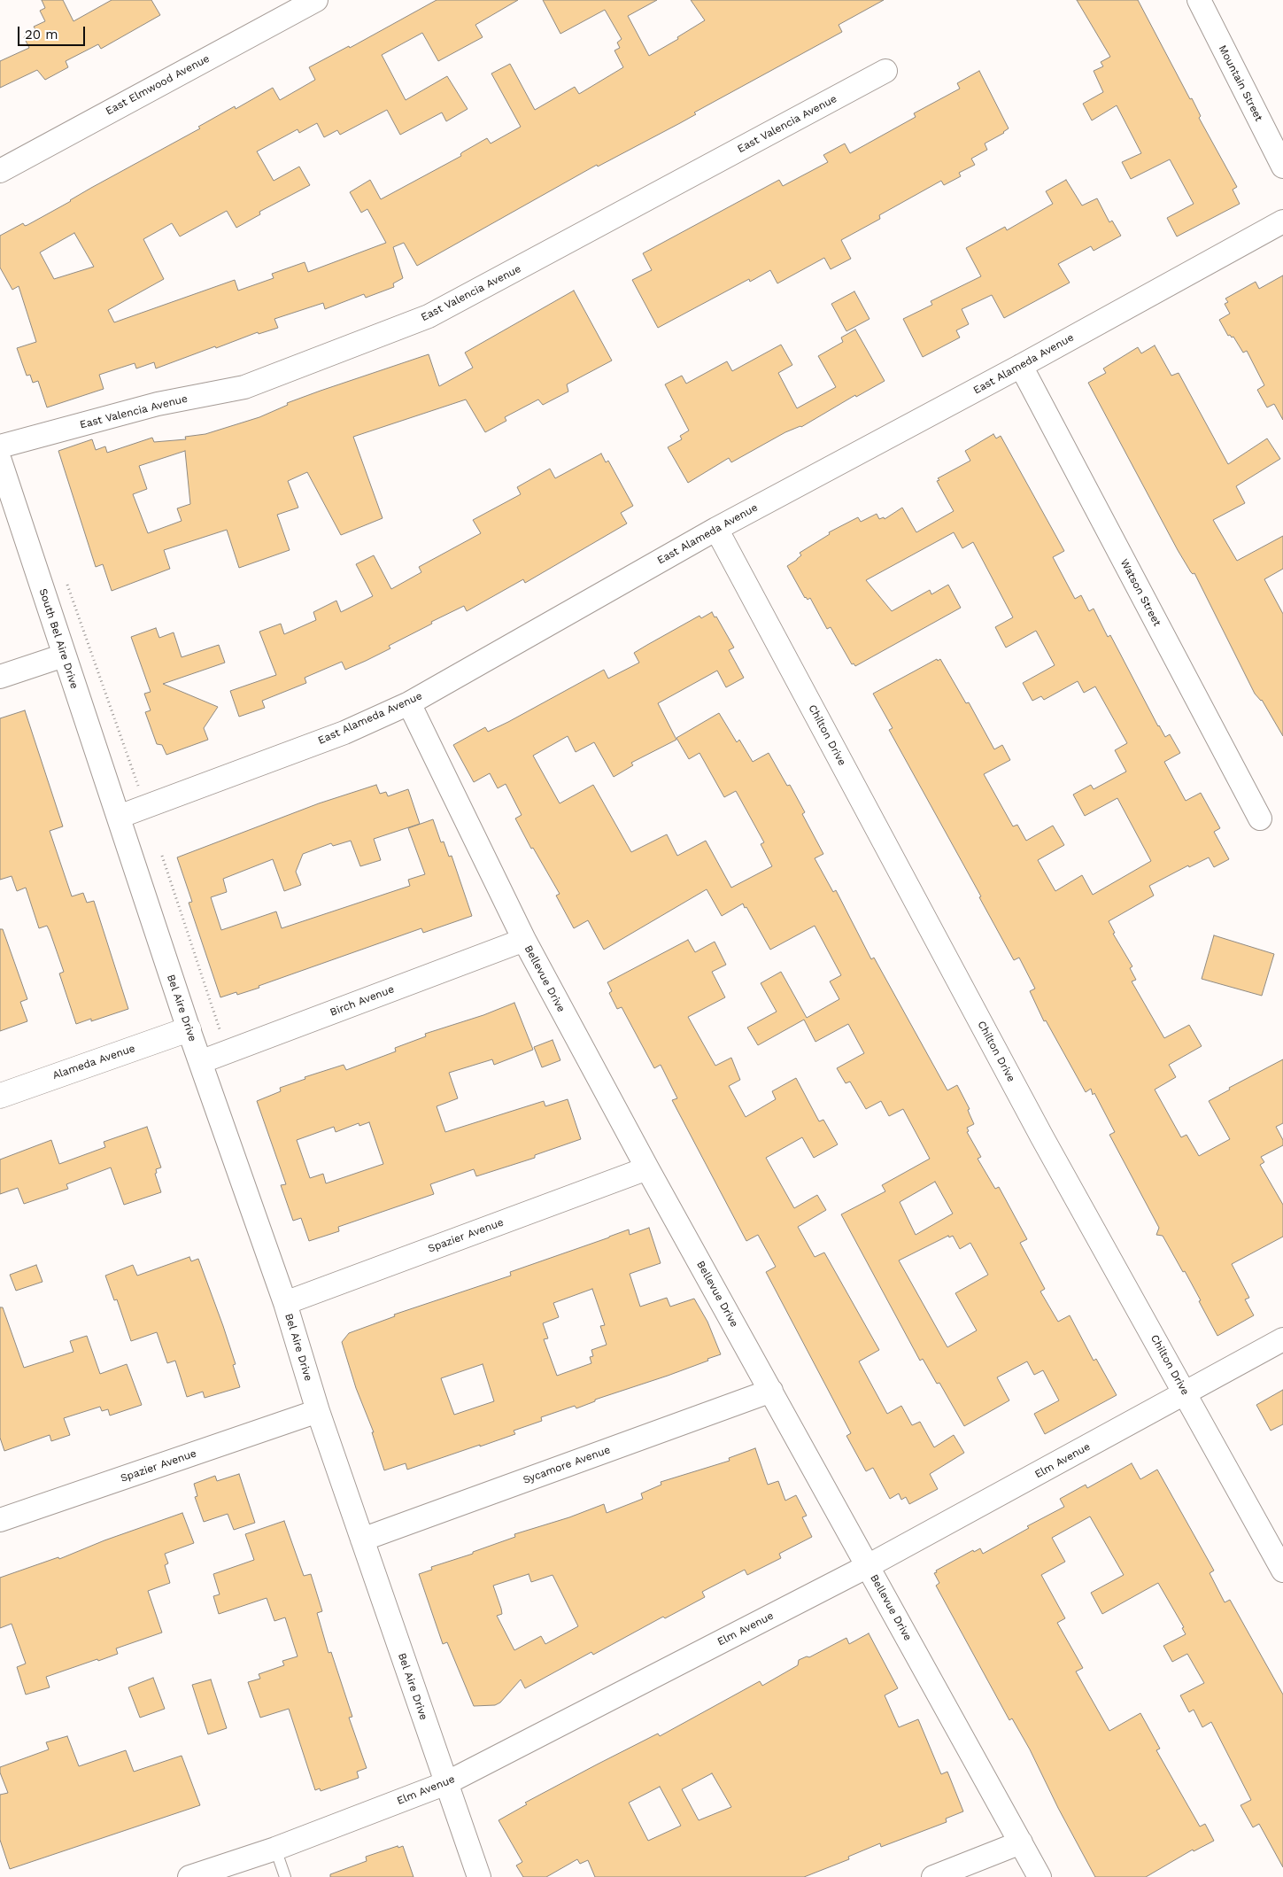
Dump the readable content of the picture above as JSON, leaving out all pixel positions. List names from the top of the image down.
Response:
{
  "streets": {
    "street": [
      "Mountain Street",
      "East Elmwood Avenue",
      "East Valencia Avenue",
      "East Alameda Avenue",
      "Watson Street",
      "South Bel Aire Drive",
      "Chilton Drive",
      "Bellevue Drive",
      "Birch Avenue",
      "Bel Aire Drive",
      "Alameda Avenue",
      "Spazier Avenue",
      "Elm Avenue",
      "Sycamore Avenue"
    ]
  },
  "crossings": [
    ["East Alameda Avenue", "Watson Street"],
    ["East Alameda Avenue", "South Bel Aire Drive"],
    ["East Alameda Avenue", "Chilton Drive"],
    ["East Alameda Avenue", "Bellevue Drive"],
    ["East Alameda Avenue", "Bel Aire Drive"],
    ["South Bel Aire Drive", "Bel Aire Drive"],
    ["Chilton Drive", "Elm Avenue"],
    ["Bellevue Drive", "Birch Avenue"],
    ["Bellevue Drive", "Spazier Avenue"],
    ["Bellevue Drive", "Elm Avenue"],
    ["Bellevue Drive", "Sycamore Avenue"],
    ["Birch Avenue", "Bel Aire Drive"],
    ["Bel Aire Drive", "Alameda Avenue"],
    ["Bel Aire Drive", "Spazier Avenue"],
    ["Bel Aire Drive", "Elm Avenue"],
    ["Bel Aire Drive", "Sycamore Avenue"]
  ],
  "scale_bar": "20 m"
}
